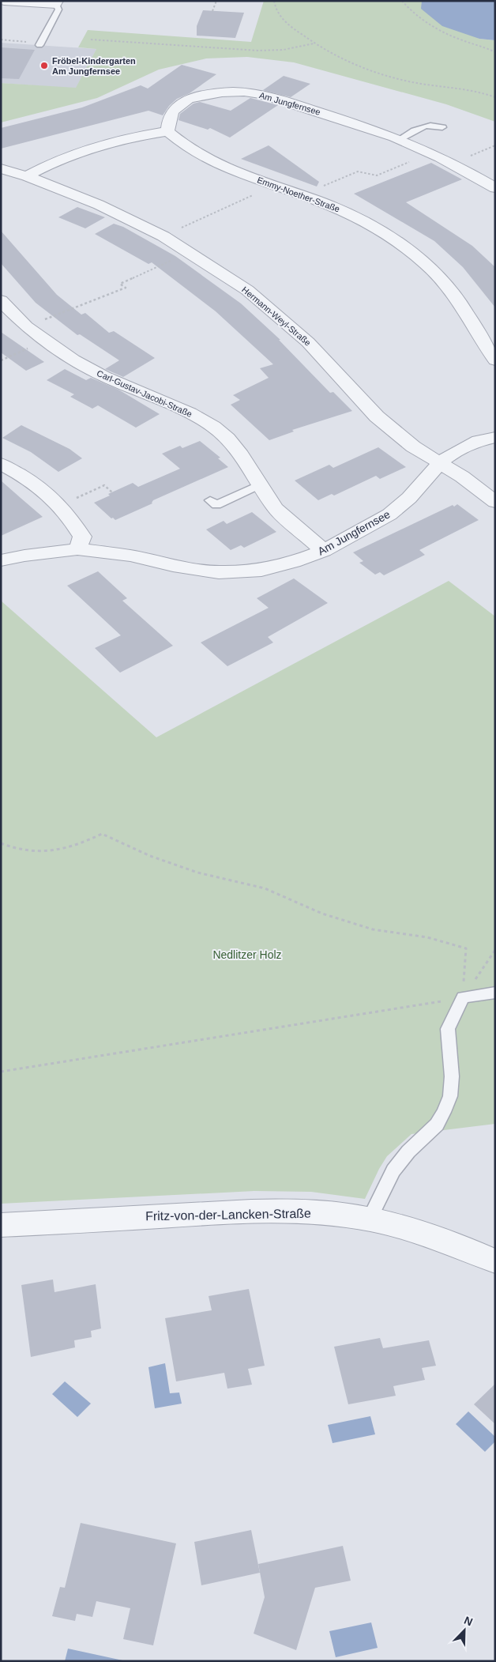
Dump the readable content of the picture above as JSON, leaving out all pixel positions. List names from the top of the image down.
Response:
{
  "streets": {
    "street": [
      "Am Jungfernsee",
      "Emmy-Noether-Straße",
      "Hermann-Weyl-Straße",
      "Carl-Gustav-Jacobi-Straße",
      "Fritz-von-der-Lancken-Straße"
    ]
  },
  "crossings": [
    ["Am Jungfernsee", "Emmy-Noether-Straße"],
    ["Am Jungfernsee", "Hermann-Weyl-Straße"],
    ["Am Jungfernsee", "Carl-Gustav-Jacobi-Straße"]
  ],
  "parks": ["Nedlitzer Holz"],
  "places": ["Fröbel-Kindergarten Am Jungfernsee"],
  "north": "top right"
}
